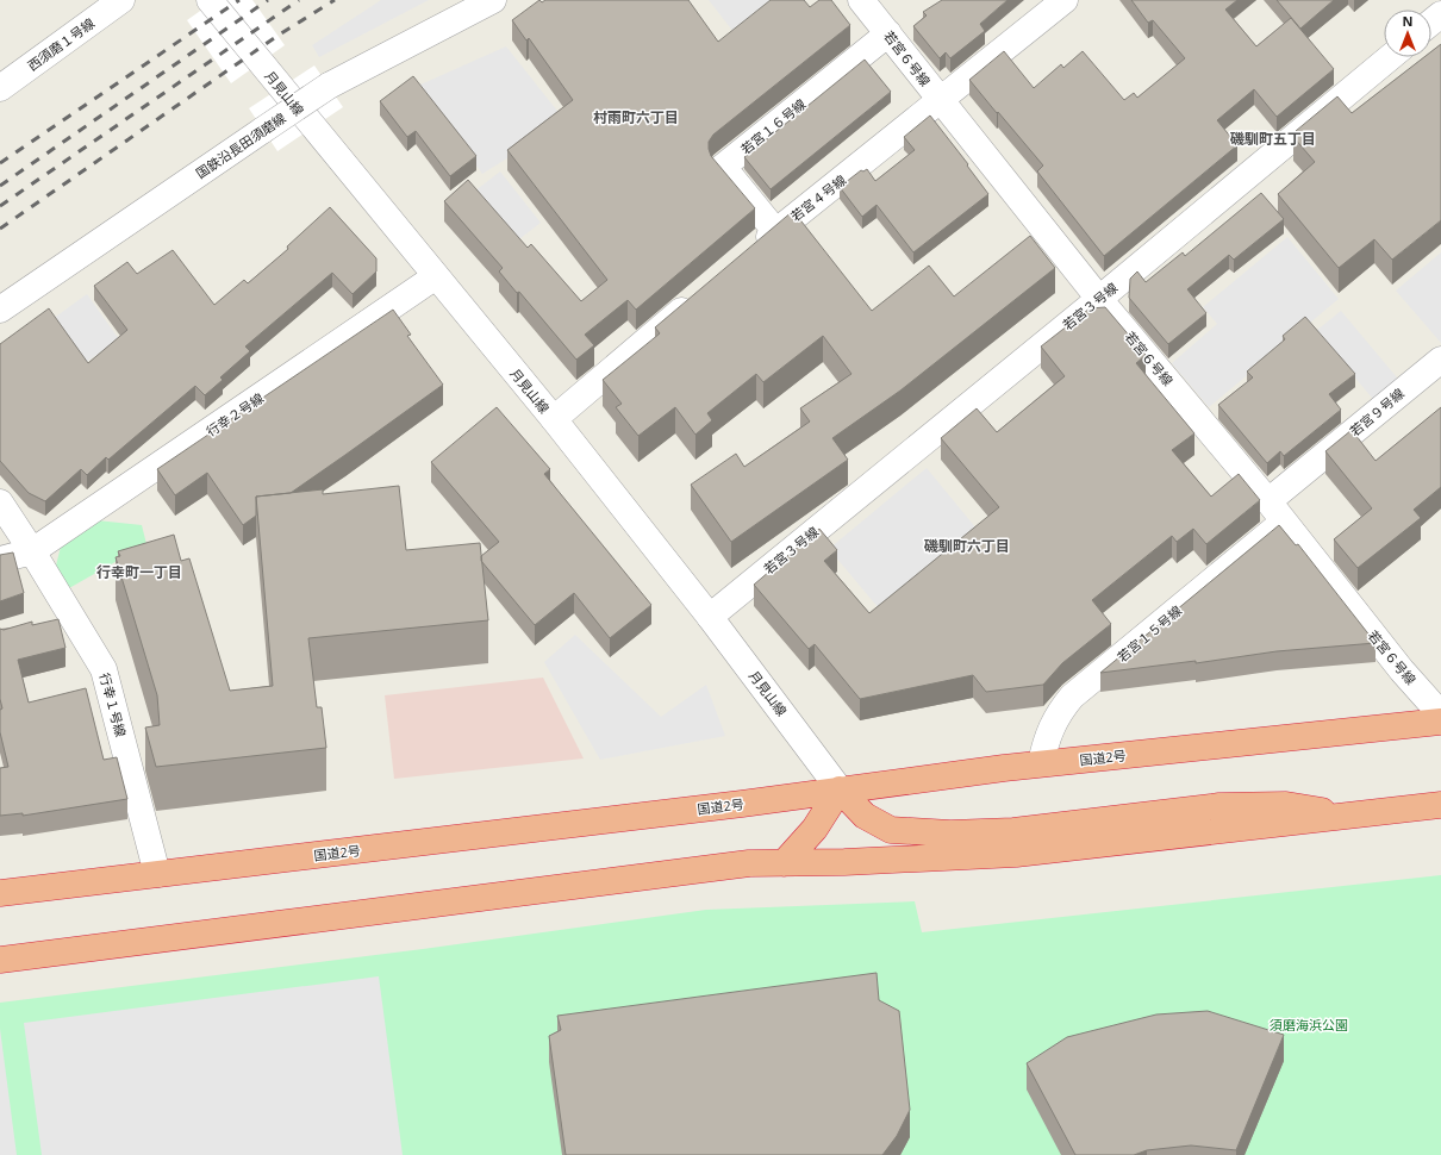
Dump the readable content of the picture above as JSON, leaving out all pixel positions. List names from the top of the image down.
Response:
{
  "streets": {
    "highway": ["国道2号"],
    "street": [
      "西須磨１号線",
      "若宮６号線",
      "月見山線",
      "若宮１６号線",
      "国鉄沿長田須磨線",
      "若宮４号線",
      "若宮３号線",
      "若宮９号線",
      "行幸２号線",
      "若宮１５号線",
      "行幸１号線"
    ]
  },
  "crossings": [
    ["若宮６号線", "若宮１６号線"],
    ["若宮６号線", "若宮４号線"],
    ["若宮６号線", "若宮３号線"],
    ["若宮６号線", "若宮９号線"],
    ["若宮６号線", "若宮１５号線"],
    ["月見山線", "若宮３号線"],
    ["月見山線", "行幸２号線"],
    ["月見山線", "国道2号"],
    ["若宮１６号線", "若宮４号線"],
    ["若宮９号線", "若宮１５号線"],
    ["行幸２号線", "行幸１号線"],
    ["若宮１５号線", "国道2号"],
    ["行幸１号線", "国道2号"]
  ],
  "districts": [
    "村雨町六丁目",
    "磯馴町五丁目",
    "磯馴町六丁目",
    "行幸町一丁目"
  ],
  "parks": ["須磨海浜公園"],
  "north": "top"
}
